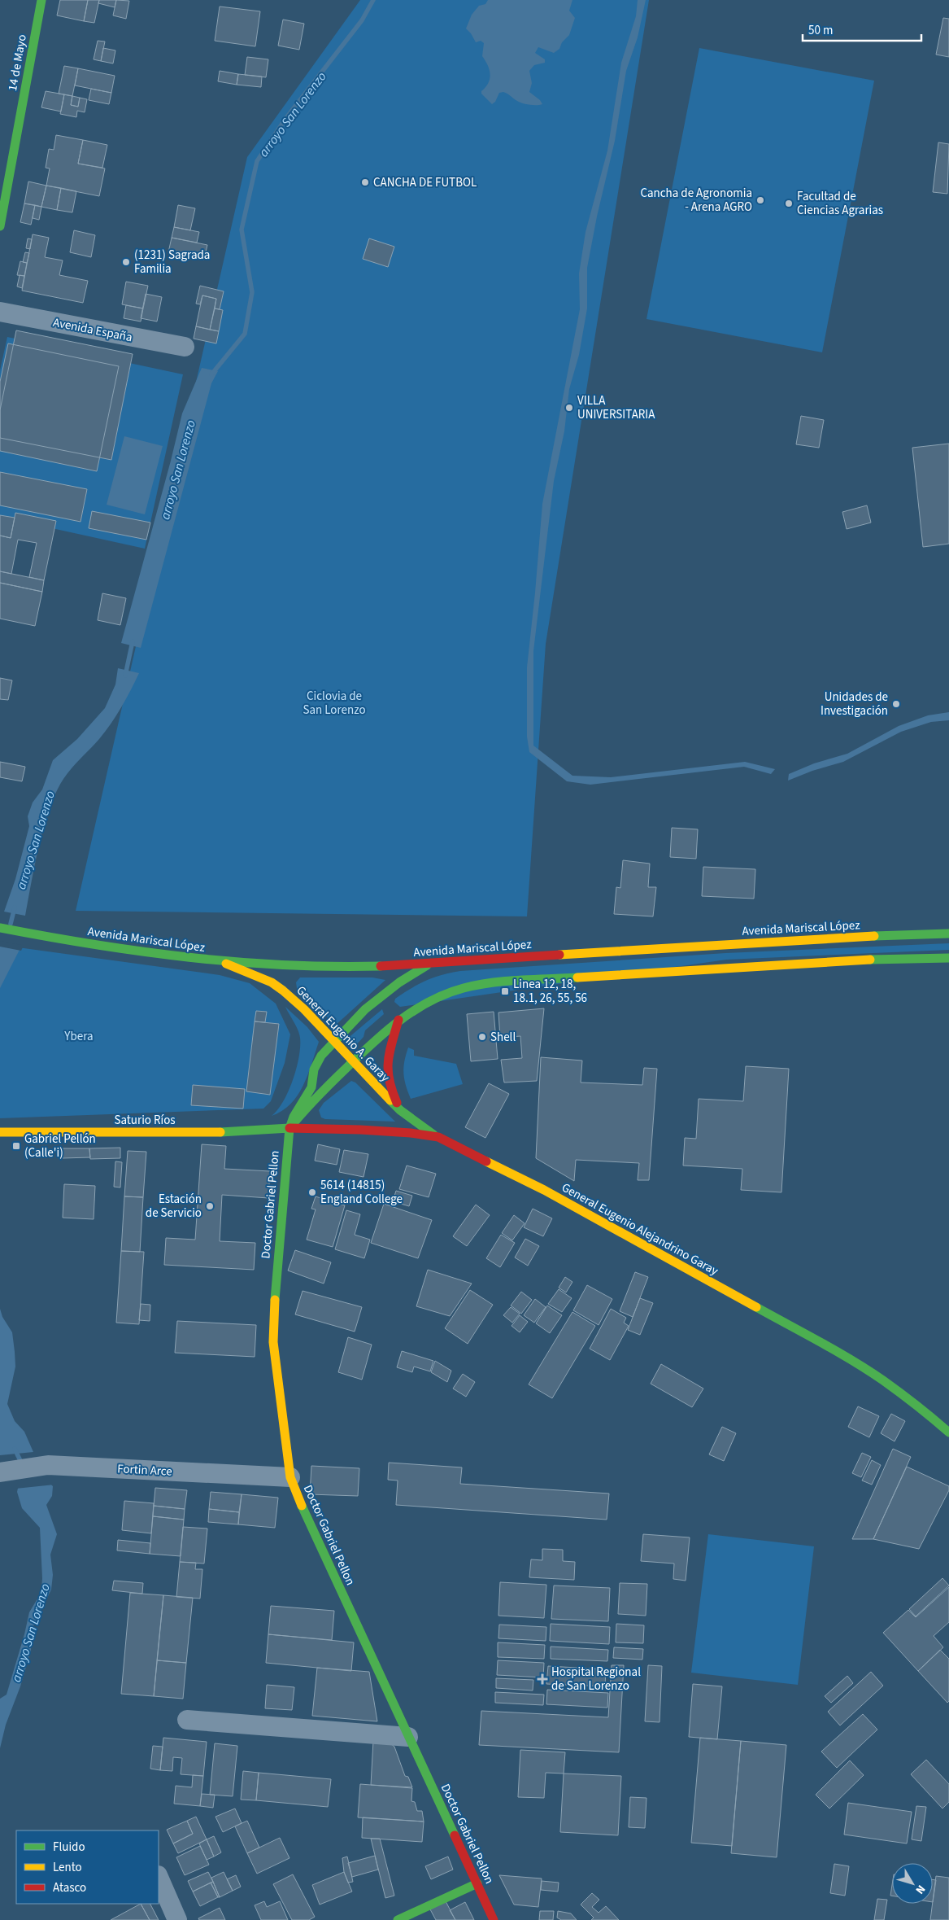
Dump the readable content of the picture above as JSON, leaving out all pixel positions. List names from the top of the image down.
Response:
{
  "streets": {
    "main road": [
      "14 de Mayo",
      "Avenida Mariscal López",
      "General Eugenio A. Garay",
      "Saturio Ríos",
      "Doctor Gabriel Pellon",
      "General Eugenio Alejandrino Garay"
    ],
    "street": ["Avenida España", "Fortin Arce"]
  },
  "crossings": [
    ["Avenida Mariscal López", "General Eugenio A. Garay"],
    ["Avenida Mariscal López", "Doctor Gabriel Pellon"],
    ["General Eugenio A. Garay", "Doctor Gabriel Pellon"],
    ["General Eugenio A. Garay", "General Eugenio Alejandrino Garay"],
    ["Saturio Ríos", "Doctor Gabriel Pellon"],
    ["Saturio Ríos", "General Eugenio Alejandrino Garay"],
    ["Doctor Gabriel Pellon", "General Eugenio Alejandrino Garay"],
    ["Doctor Gabriel Pellon", "Fortin Arce"]
  ],
  "water": ["arroyo San Lorenzo"],
  "parks": ["Ciclovia de San Lorenzo", "Ybera"],
  "places": {
    "other": [
      "CANCHA DE FUTBOL",
      "Cancha de Agronomia - Arena AGRO",
      "Facultad de Ciencias Agrarias",
      "(1231) Sagrada Familia",
      "VILLA UNIVERSITARIA",
      "Unidades de Investigación",
      "Shell",
      "5614 (14815) England College",
      "Estación de Servicio"
    ],
    "transit": ["Linea 12, 18, 18.1, 26, 55, 56", "Gabriel Pellón (Calle'i)"],
    "health": ["Hospital Regional de San Lorenzo"]
  },
  "legend": ["Fluido", "Lento", "Atasco"],
  "scale_bar": "50 m",
  "north": "bottom right"
}
